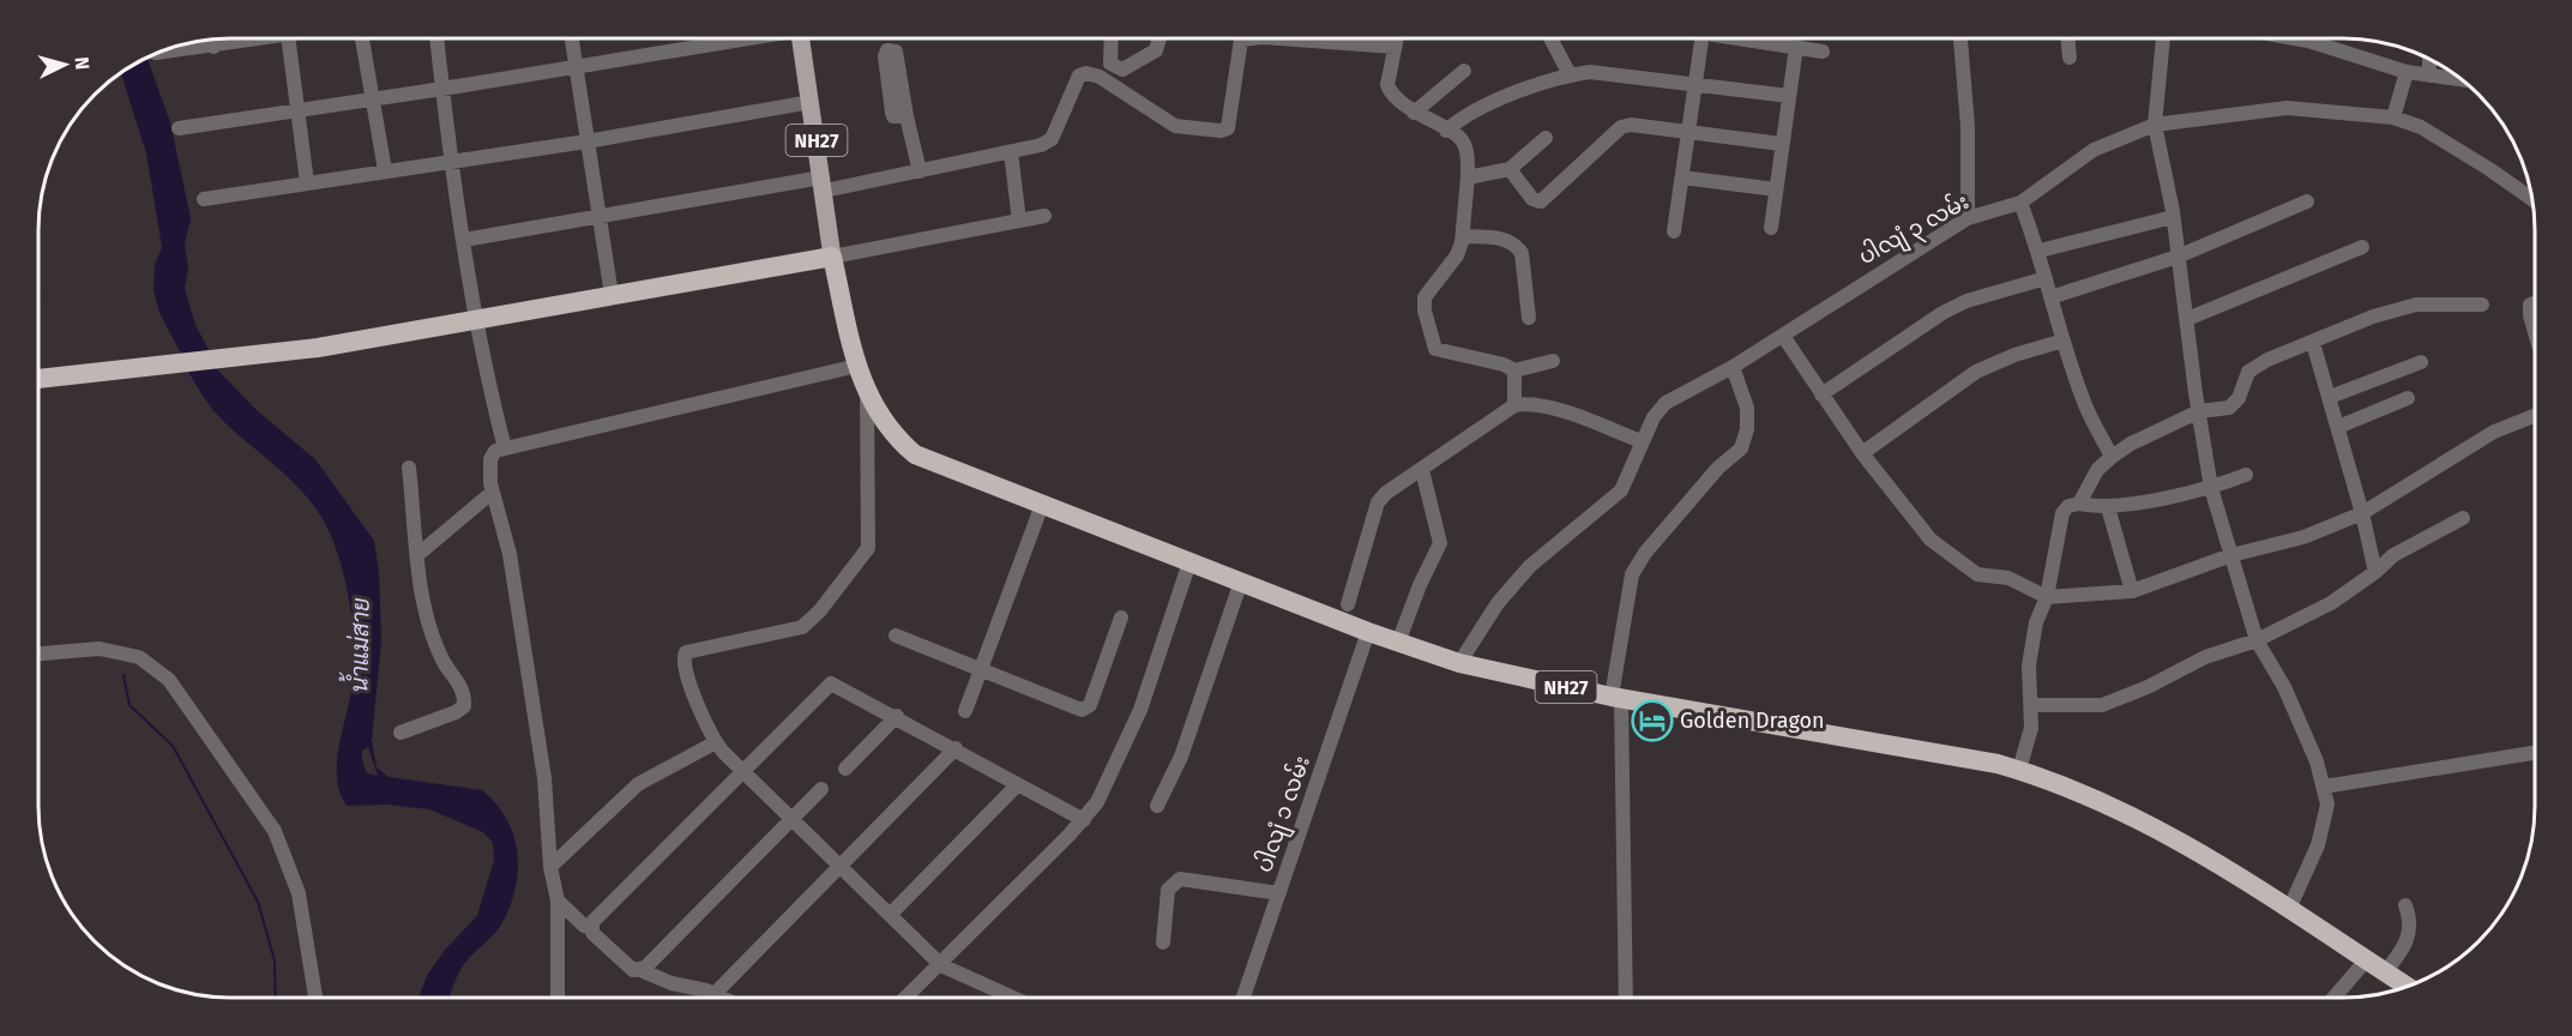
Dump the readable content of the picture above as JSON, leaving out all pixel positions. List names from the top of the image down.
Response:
{
  "streets": {
    "highway": ["NH27"],
    "street": ["ပါလျံ ၃ လမ်း", "ပါလျံ ၁ လမ်း"]
  },
  "crossings": [
    ["NH27", "ပါလျံ ၃ လမ်း"],
    ["NH27", "ပါလျံ ၁ လမ်း"]
  ],
  "water": ["น้ำแม่สาย"],
  "places": {
    "hotel": ["Golden Dragon"]
  },
  "north": "right"
}
